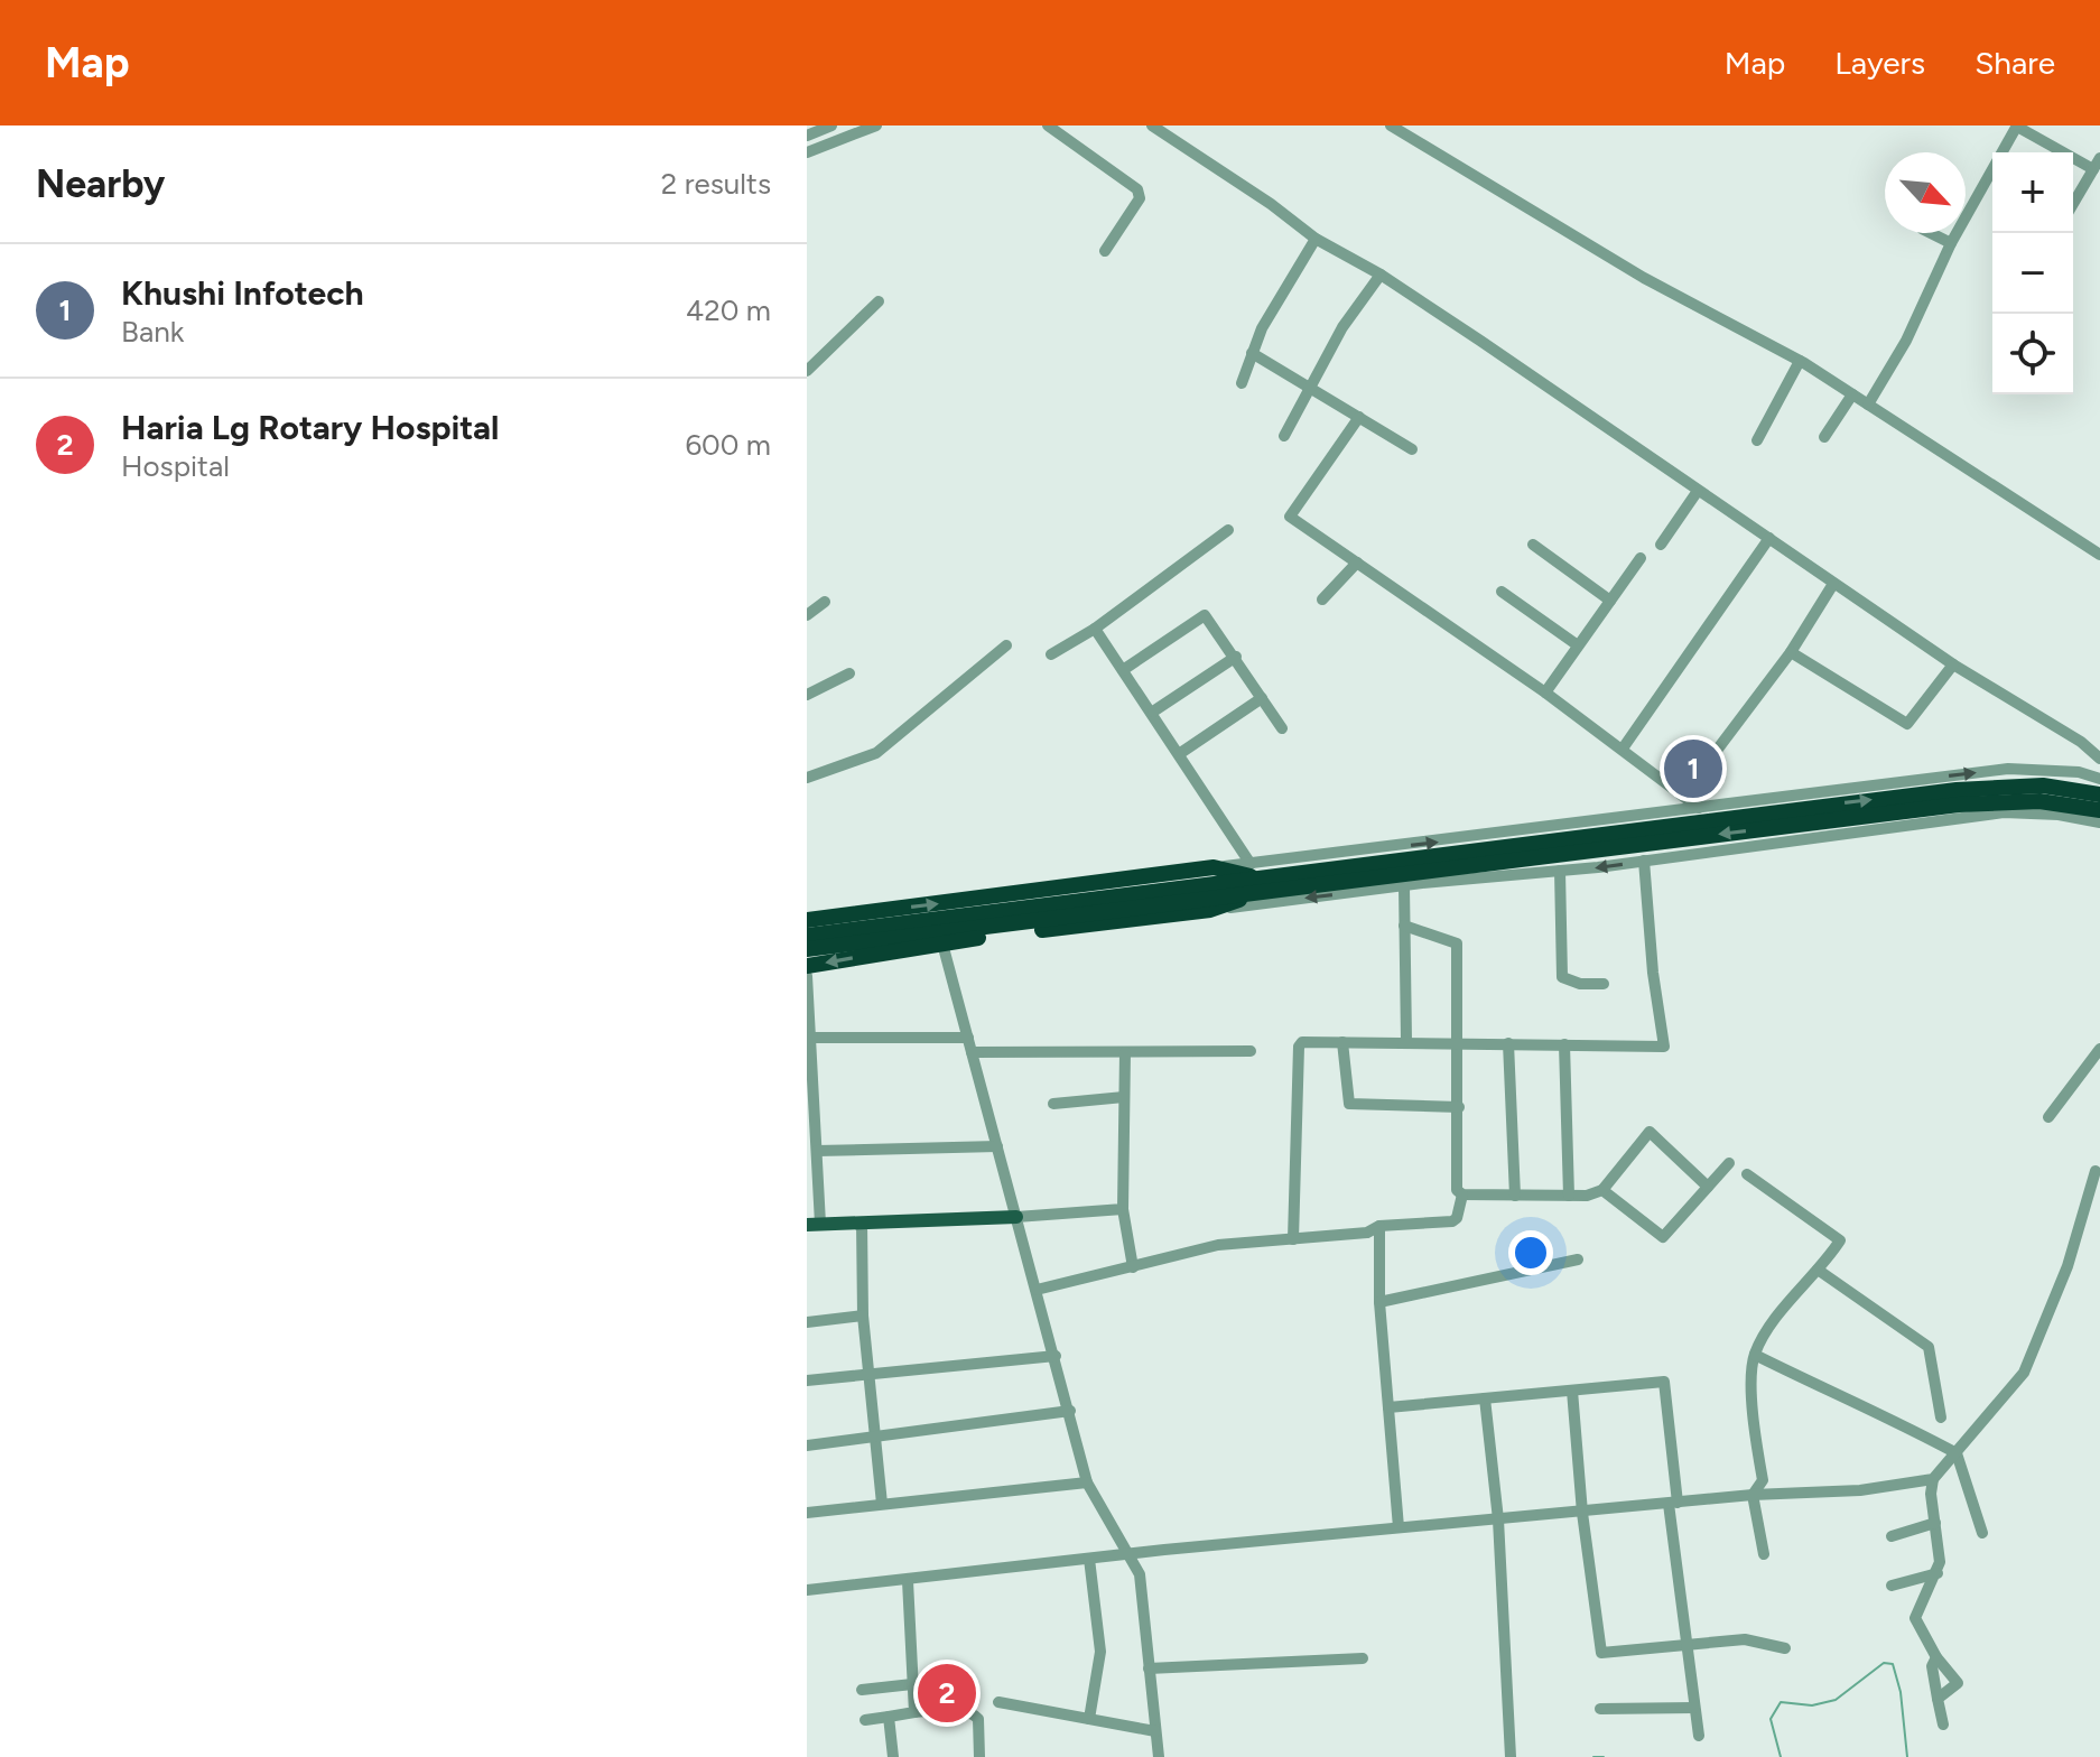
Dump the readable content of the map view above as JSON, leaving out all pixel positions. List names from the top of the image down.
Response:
{
  "north": "bottom right",
  "page": {
    "header": "Map",
    "nav": ["Map", "Layers", "Share"],
    "heading": ["Nearby", "2 results"],
    "map_buttons": ["+", "−"],
    "list": [
      {
        "mark": "1",
        "name": "Khushi Infotech",
        "note": "Bank",
        "value": "420 m"
      },
      {
        "mark": "2",
        "name": "Haria Lg Rotary Hospital",
        "note": "Hospital",
        "value": "600 m"
      }
    ],
    "pins": ["1", "2"]
  }
}
